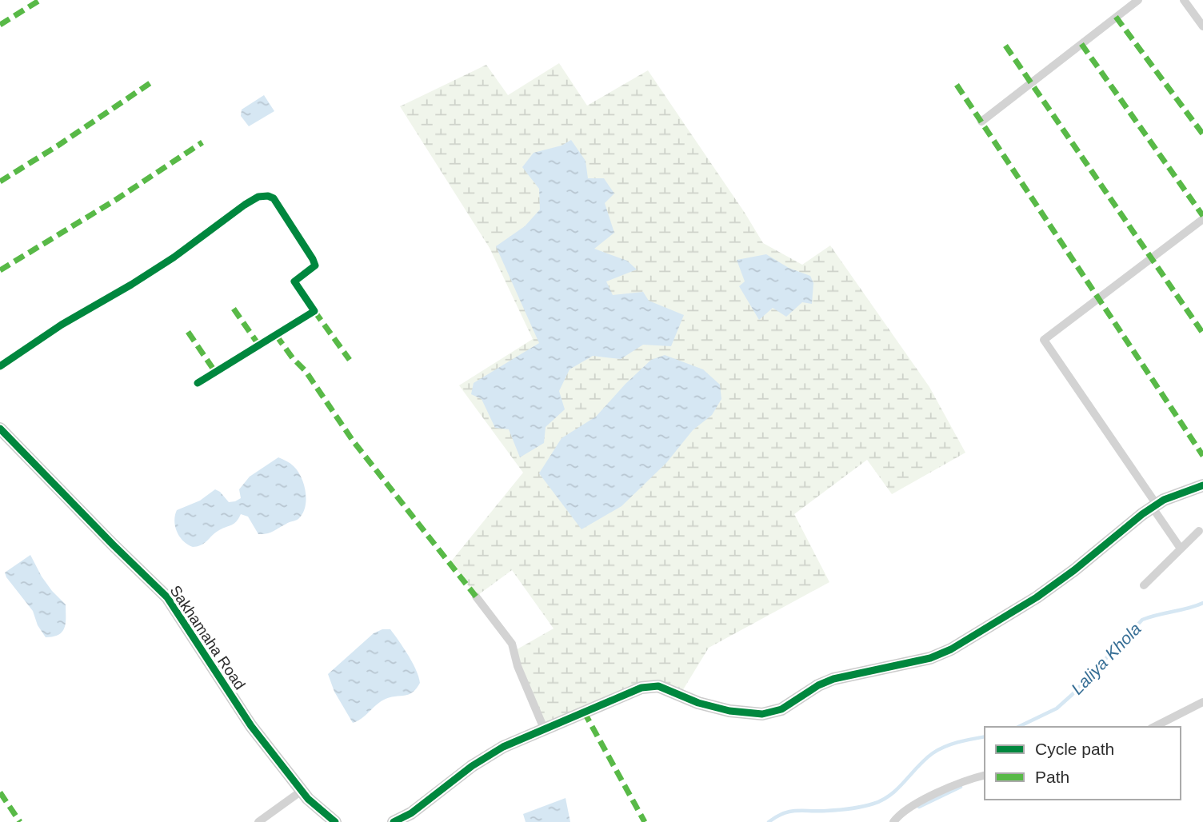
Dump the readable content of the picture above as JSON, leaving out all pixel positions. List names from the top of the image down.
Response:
{
  "streets": {
    "street": ["Sakhamaha Road"]
  },
  "water": ["Laliya Khola"],
  "legend": ["Cycle path", "Path"]
}
